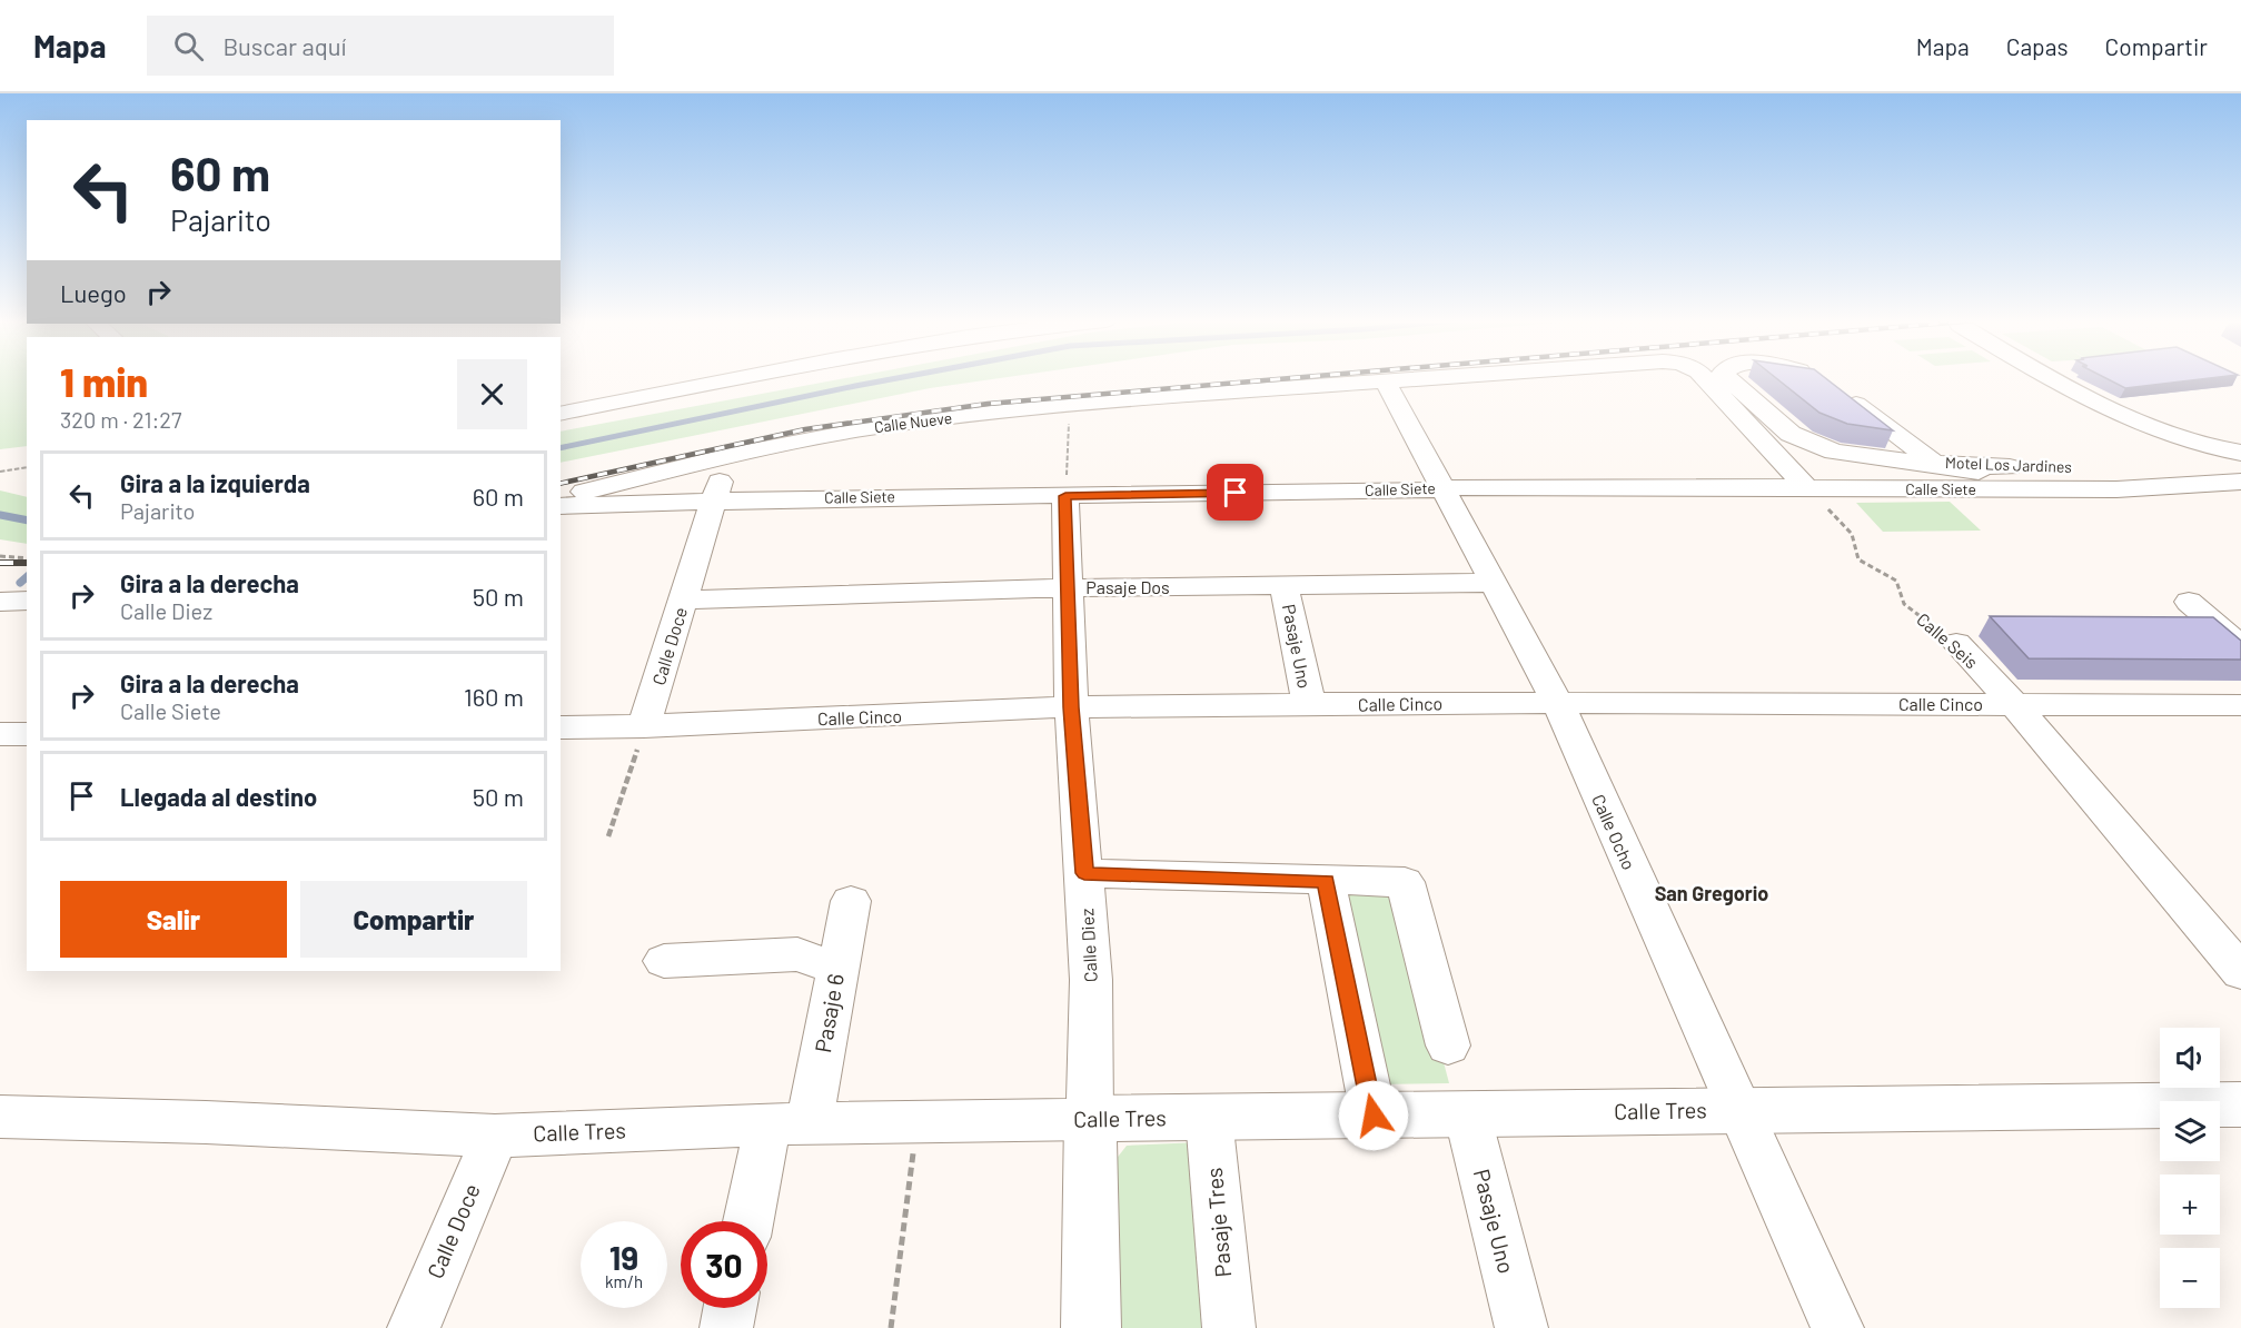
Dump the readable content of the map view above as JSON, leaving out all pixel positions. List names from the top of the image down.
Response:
{
  "streets": {
    "main road": ["Calle Diez", "Calle Tres"],
    "street": [
      "Calle Nueve",
      "Motel Los Jardines",
      "Calle Siete",
      "Pasaje Dos",
      "Calle Seis",
      "Calle Doce",
      "Pasaje Uno",
      "Calle Cinco",
      "Calle Ocho",
      "Pasaje 6",
      "Pasaje Tres"
    ]
  },
  "crossings": [
    ["Calle Nueve", "Calle Siete"],
    ["Calle Nueve", "Calle Seis"],
    ["Calle Nueve", "Calle Doce"],
    ["Calle Nueve", "Calle Ocho"],
    ["Motel Los Jardines", "Calle Siete"],
    ["Calle Siete", "Calle Seis"],
    ["Calle Siete", "Calle Doce"],
    ["Calle Siete", "Calle Ocho"],
    ["Calle Siete", "Calle Diez"],
    ["Pasaje Dos", "Calle Doce"],
    ["Pasaje Dos", "Pasaje Uno"],
    ["Pasaje Dos", "Calle Ocho"],
    ["Pasaje Dos", "Calle Diez"],
    ["Calle Seis", "Calle Cinco"],
    ["Calle Doce", "Calle Cinco"],
    ["Calle Doce", "Calle Tres"],
    ["Pasaje Uno", "Calle Cinco"],
    ["Pasaje Uno", "Calle Tres"],
    ["Calle Cinco", "Calle Ocho"],
    ["Calle Cinco", "Calle Diez"],
    ["Calle Ocho", "Calle Tres"],
    ["Calle Diez", "Calle Tres"],
    ["Pasaje 6", "Calle Tres"],
    ["Calle Tres", "Pasaje Tres"]
  ],
  "districts": ["San Gregorio"],
  "page": {
    "header": "Mapa",
    "search": "Buscar aquí",
    "nav": ["Mapa", "Capas", "Compartir"],
    "turn": ["60 m", "Pajarito"],
    "then": "Luego",
    "heading": ["1 min", "320 m · 21:27"],
    "list": [
      {
        "name": "Gira a la izquierda",
        "note": "Pajarito",
        "value": "60 m"
      },
      {
        "name": "Gira a la derecha",
        "note": "Calle Diez",
        "value": "50 m"
      },
      {
        "name": "Gira a la derecha",
        "note": "Calle Siete",
        "value": "160 m"
      },
      {
        "name": "Llegada al destino",
        "value": "50 m"
      }
    ],
    "buttons": ["Salir", "Compartir"],
    "map_buttons": ["+", "−"],
    "speed": "19 km/h",
    "limit": "30"
  }
}
